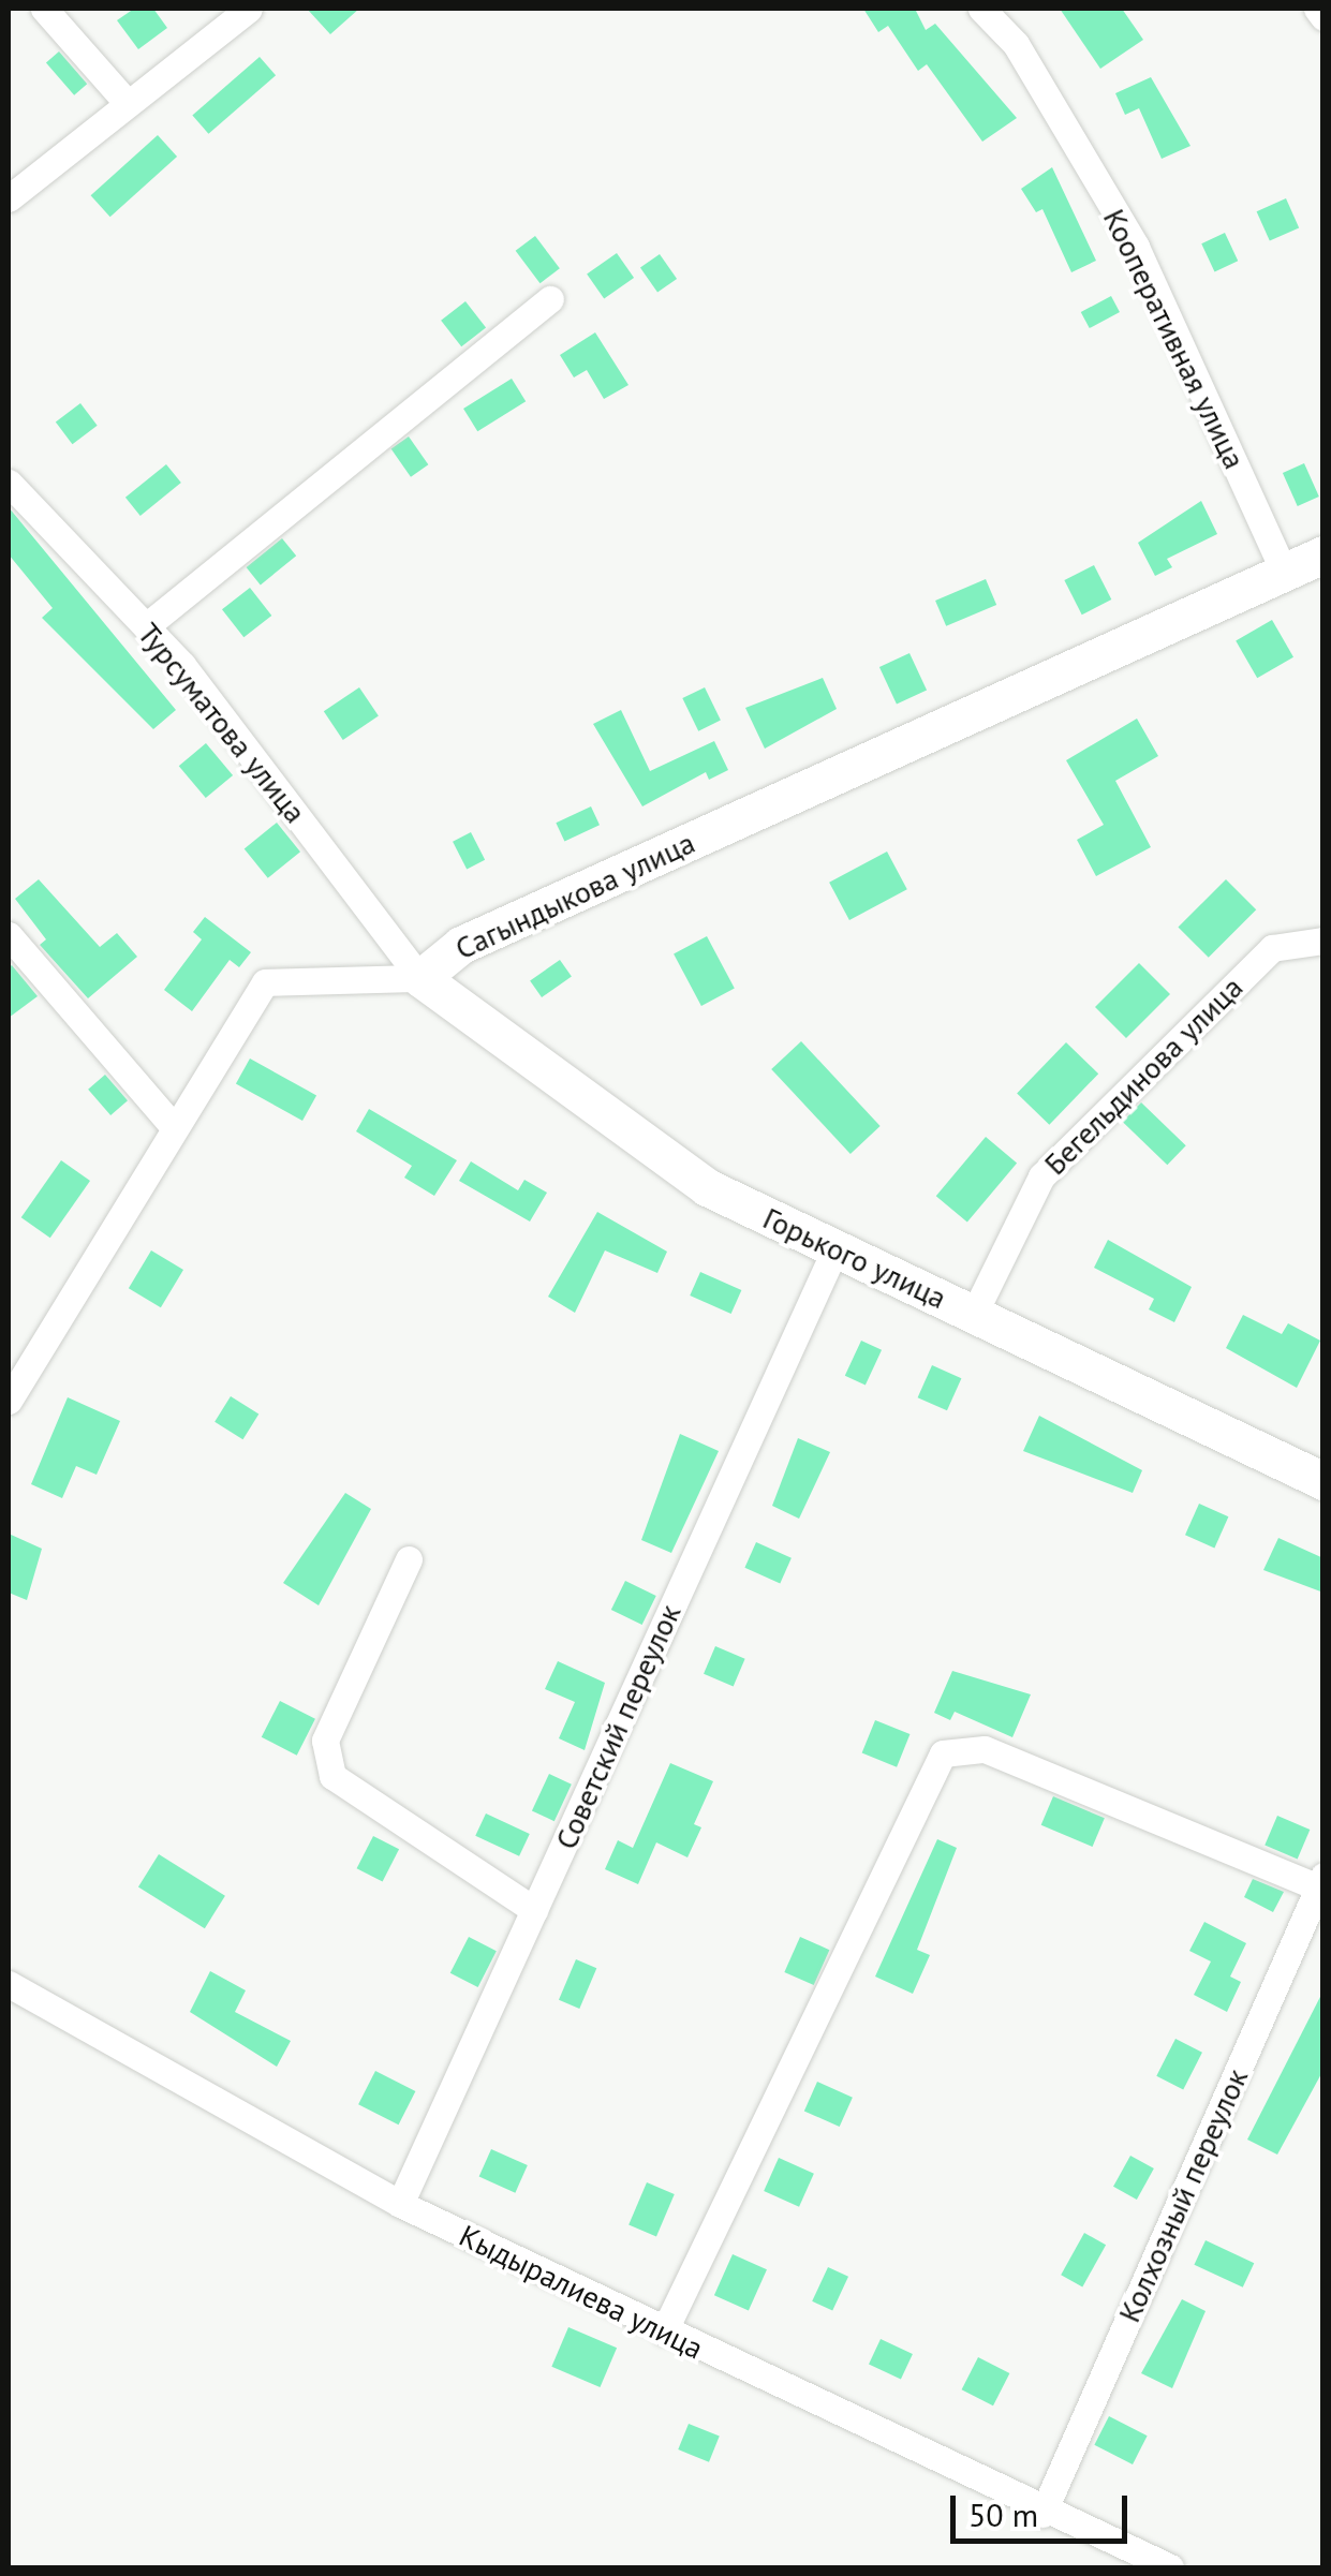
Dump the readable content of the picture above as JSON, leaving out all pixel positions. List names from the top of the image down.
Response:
{
  "streets": {
    "street": [
      "Кооперативная улица",
      "Турсуматова улица",
      "Сагындыкова улица",
      "Бегельдинова улица",
      "Горького улица",
      "Советский переулок",
      "Колхозный переулок",
      "Кыдыралиева улица"
    ]
  },
  "crossings": [
    ["Кооперативная улица", "Сагындыкова улица"],
    ["Турсуматова улица", "Сагындыкова улица"],
    ["Турсуматова улица", "Горького улица"],
    ["Сагындыкова улица", "Горького улица"],
    ["Бегельдинова улица", "Горького улица"],
    ["Горького улица", "Советский переулок"],
    ["Советский переулок", "Кыдыралиева улица"],
    ["Колхозный переулок", "Кыдыралиева улица"]
  ],
  "scale_bar": "50 m"
}
